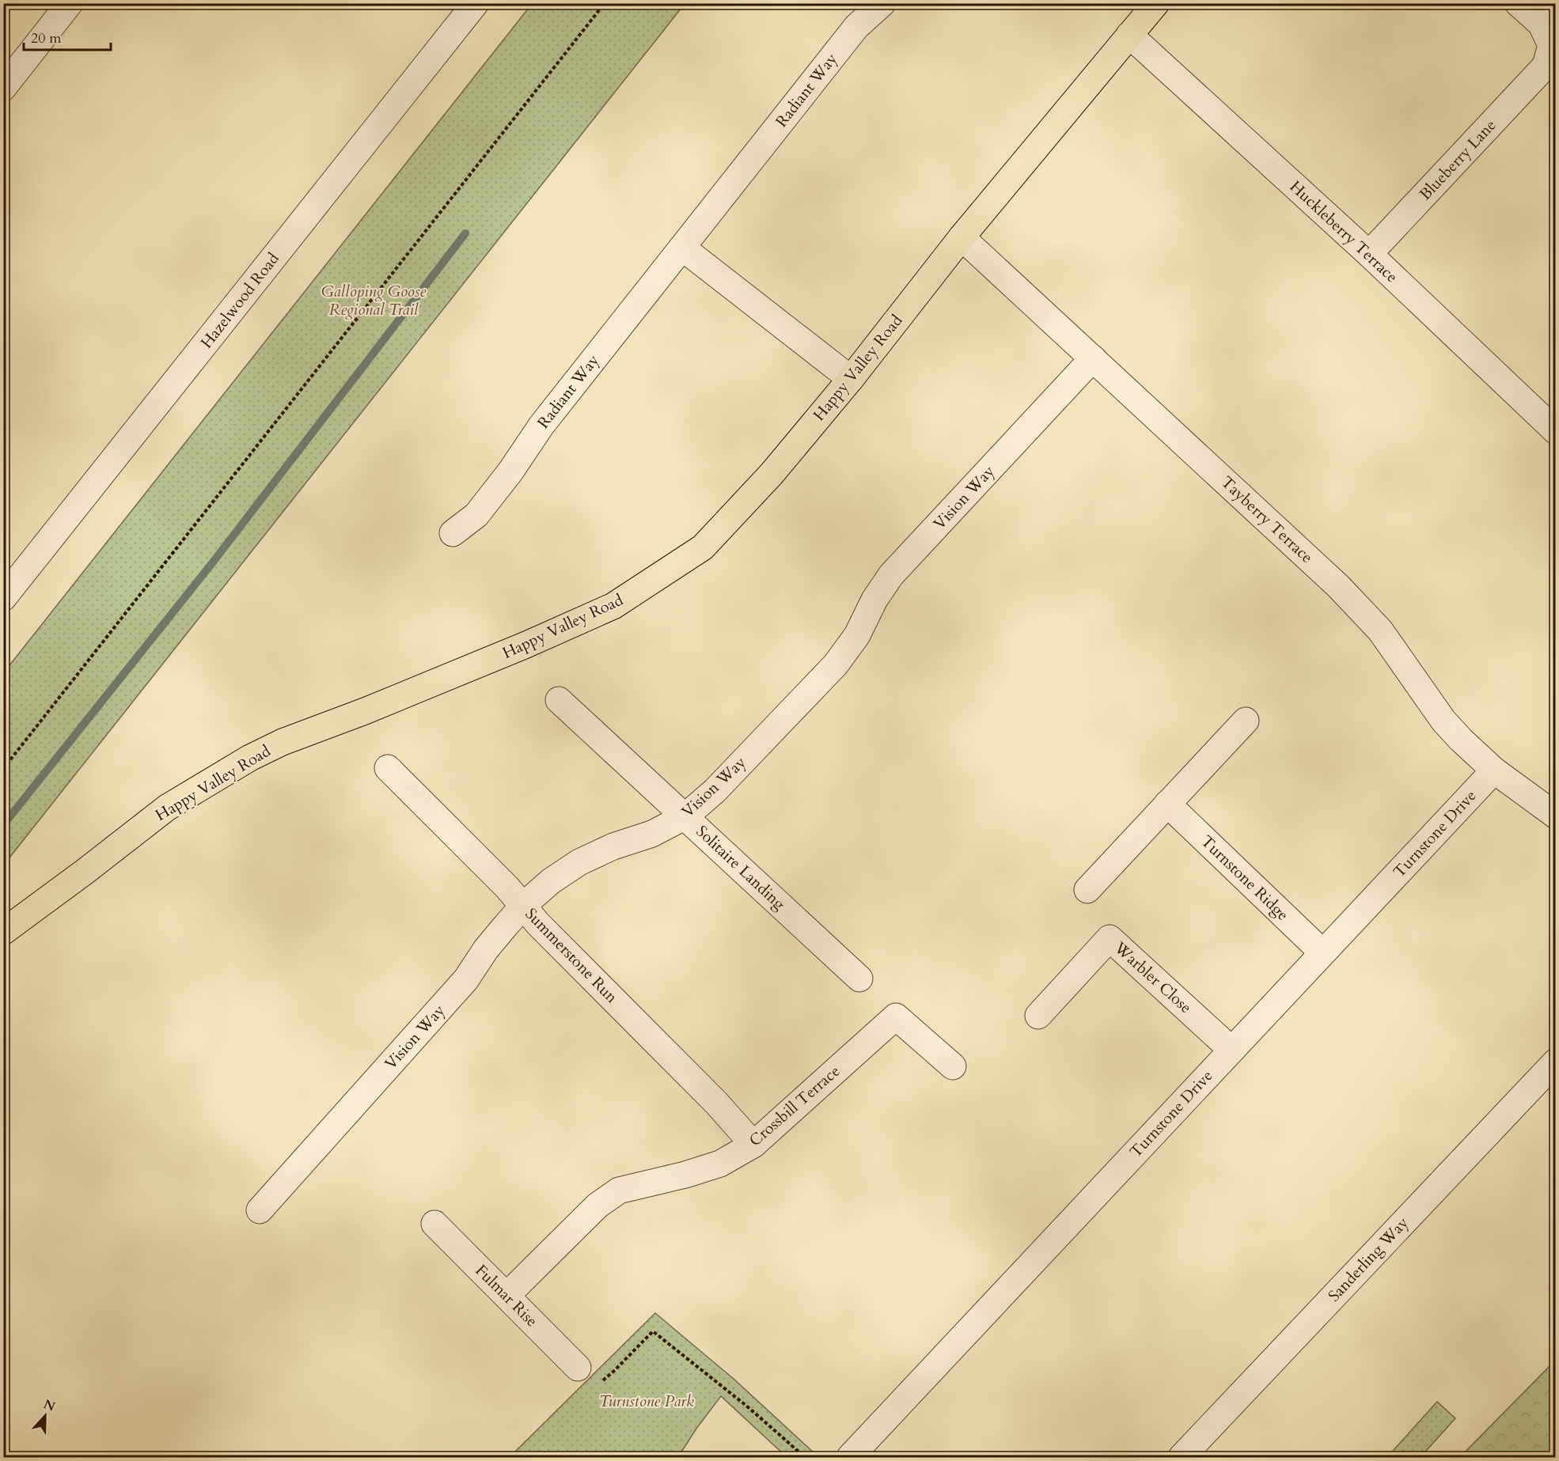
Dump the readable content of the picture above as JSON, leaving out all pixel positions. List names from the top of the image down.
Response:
{
  "streets": {
    "main road": ["Happy Valley Road"],
    "street": [
      "Radiant Way",
      "Blueberry Lane",
      "Huckleberry Terrace",
      "Hazelwood Road",
      "Vision Way",
      "Tayberry Terrace",
      "Turnstone Drive",
      "Solitaire Landing",
      "Turnstone Ridge",
      "Summerstone Run",
      "Warbler Close",
      "Crossbill Terrace",
      "Sanderling Way",
      "Fulmar Rise"
    ]
  },
  "crossings": [
    ["Blueberry Lane", "Huckleberry Terrace"],
    ["Huckleberry Terrace", "Happy Valley Road"],
    ["Happy Valley Road", "Tayberry Terrace"],
    ["Vision Way", "Tayberry Terrace"],
    ["Vision Way", "Solitaire Landing"],
    ["Vision Way", "Summerstone Run"],
    ["Tayberry Terrace", "Turnstone Drive"],
    ["Turnstone Drive", "Turnstone Ridge"],
    ["Turnstone Drive", "Warbler Close"],
    ["Summerstone Run", "Crossbill Terrace"],
    ["Crossbill Terrace", "Fulmar Rise"]
  ],
  "parks": ["Galloping Goose Regional Trail", "Turnstone Park"],
  "scale_bar": "20 m",
  "north": "top"
}
